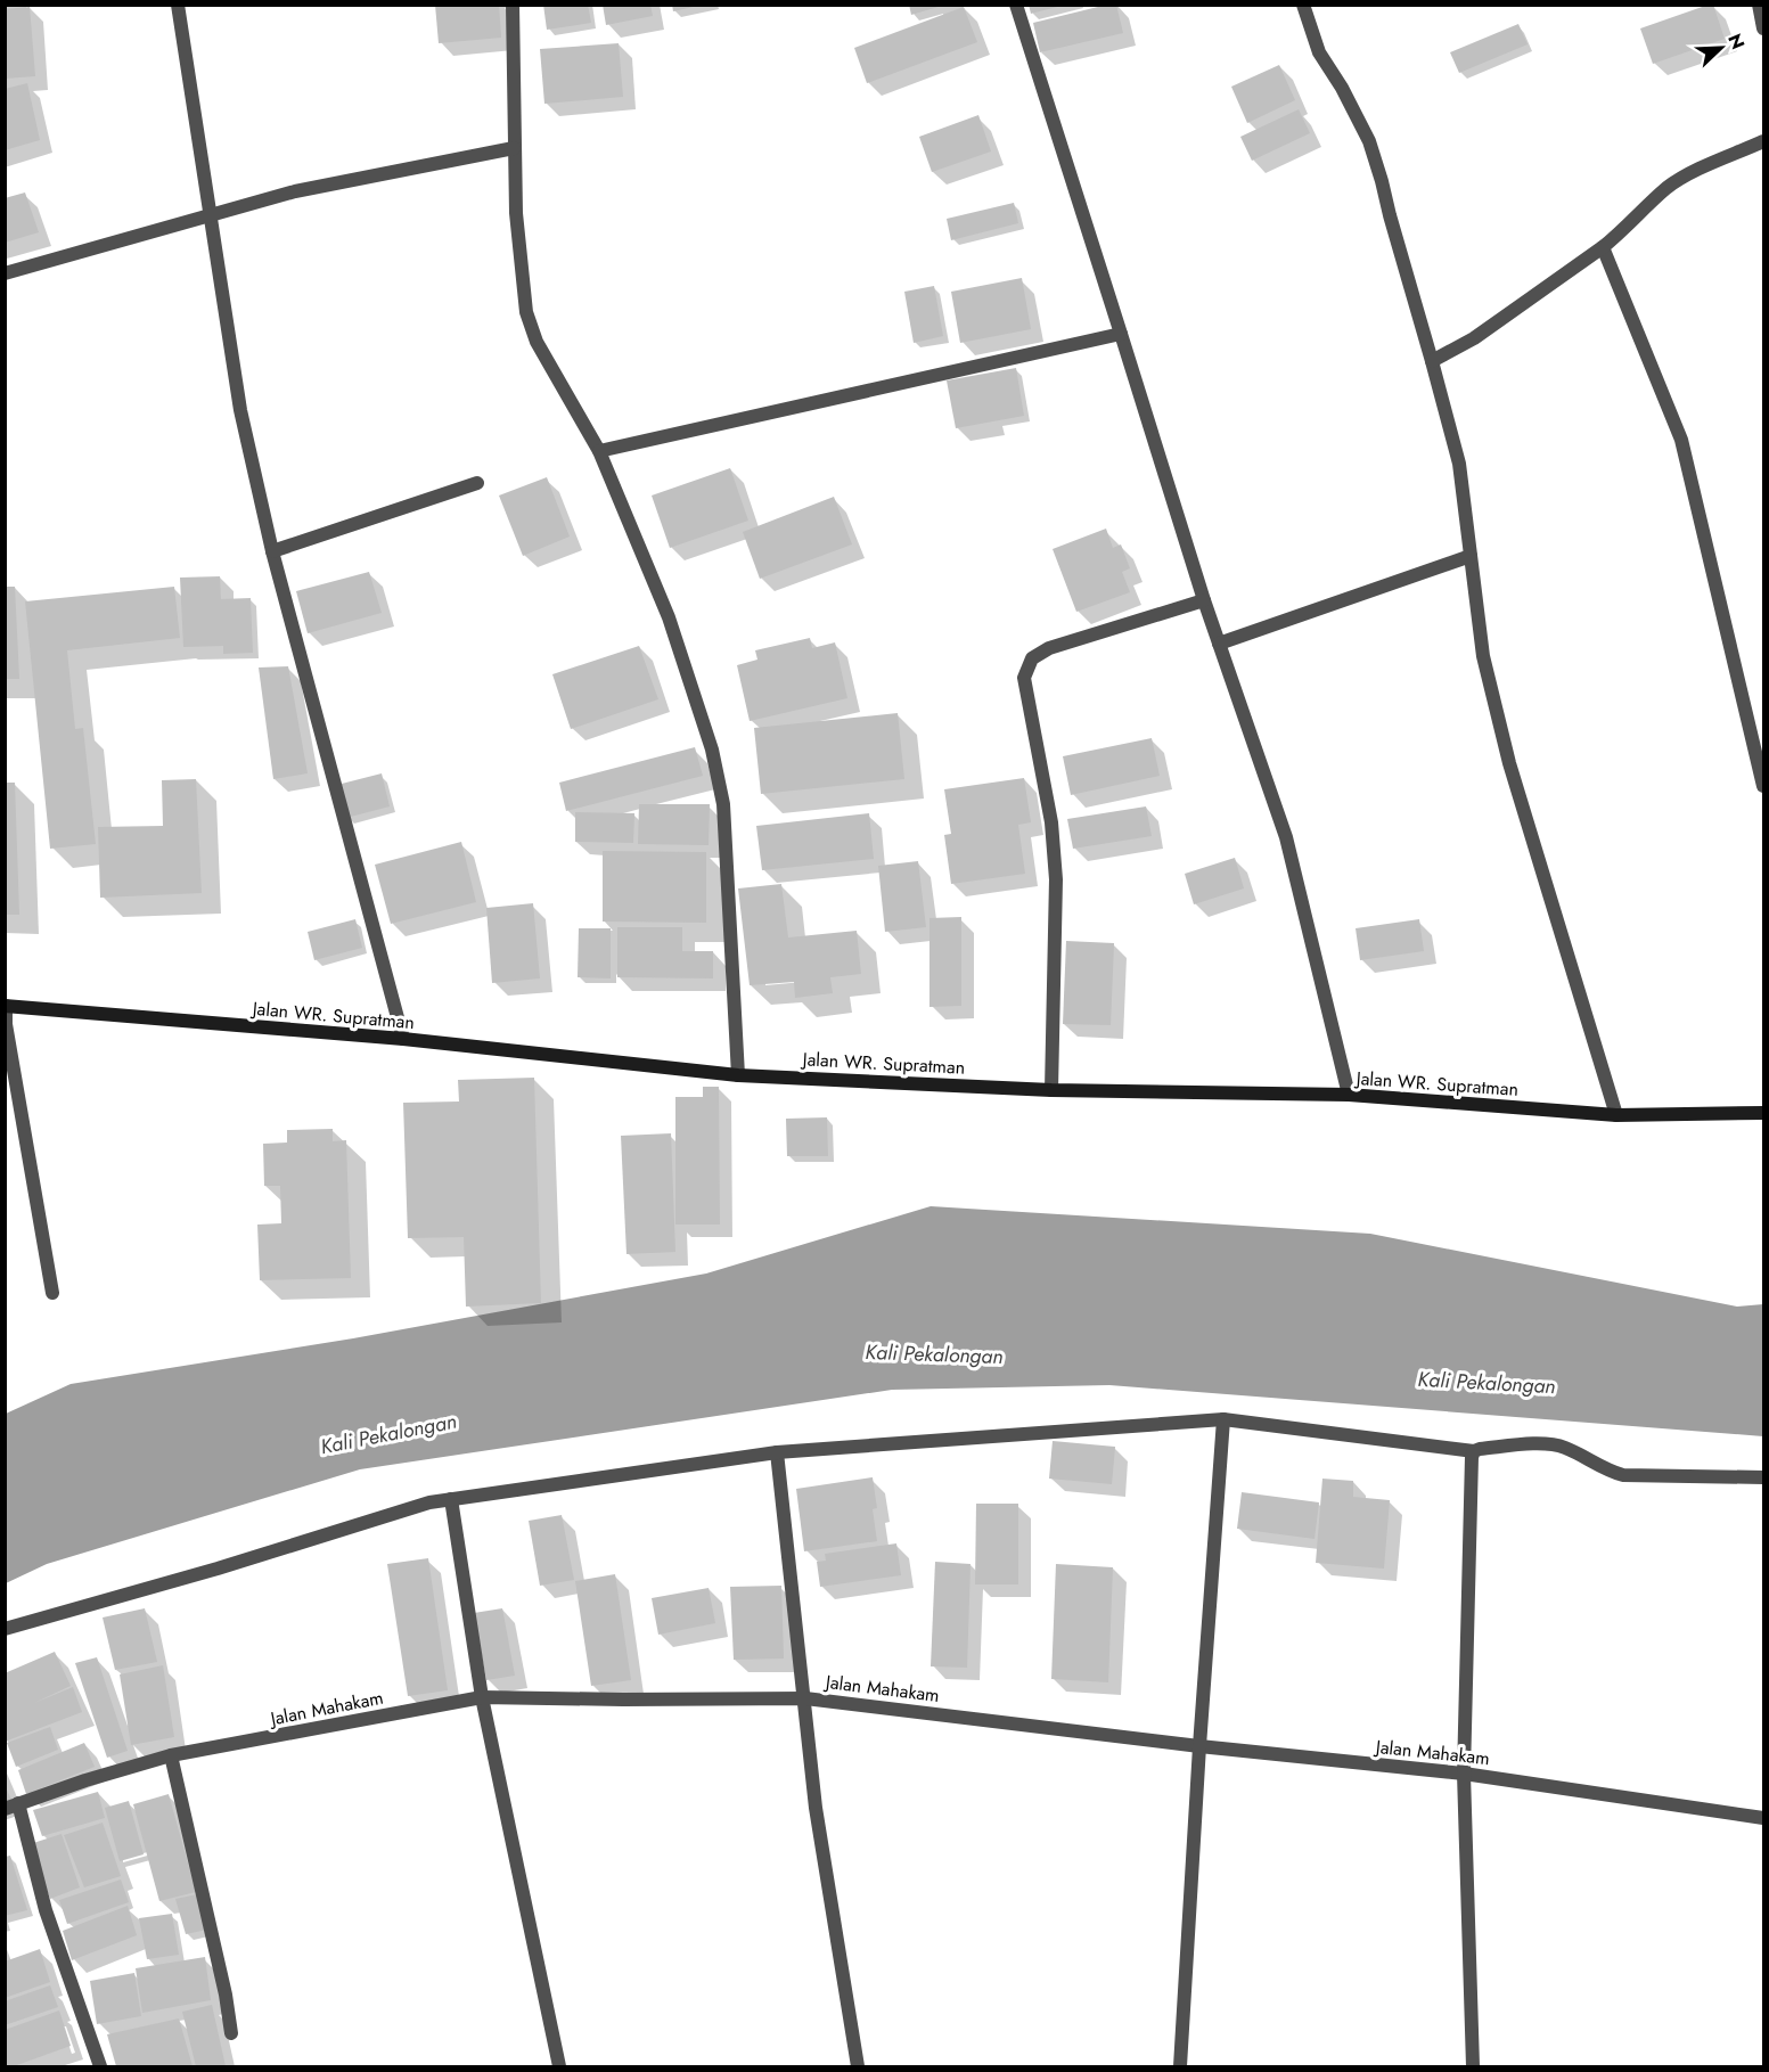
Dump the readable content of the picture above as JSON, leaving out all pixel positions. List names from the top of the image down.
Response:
{
  "streets": {
    "street": ["Jalan WR. Supratman", "Jalan Mahakam"]
  },
  "water": ["Kali Pekalongan"],
  "north": "top right"
}
